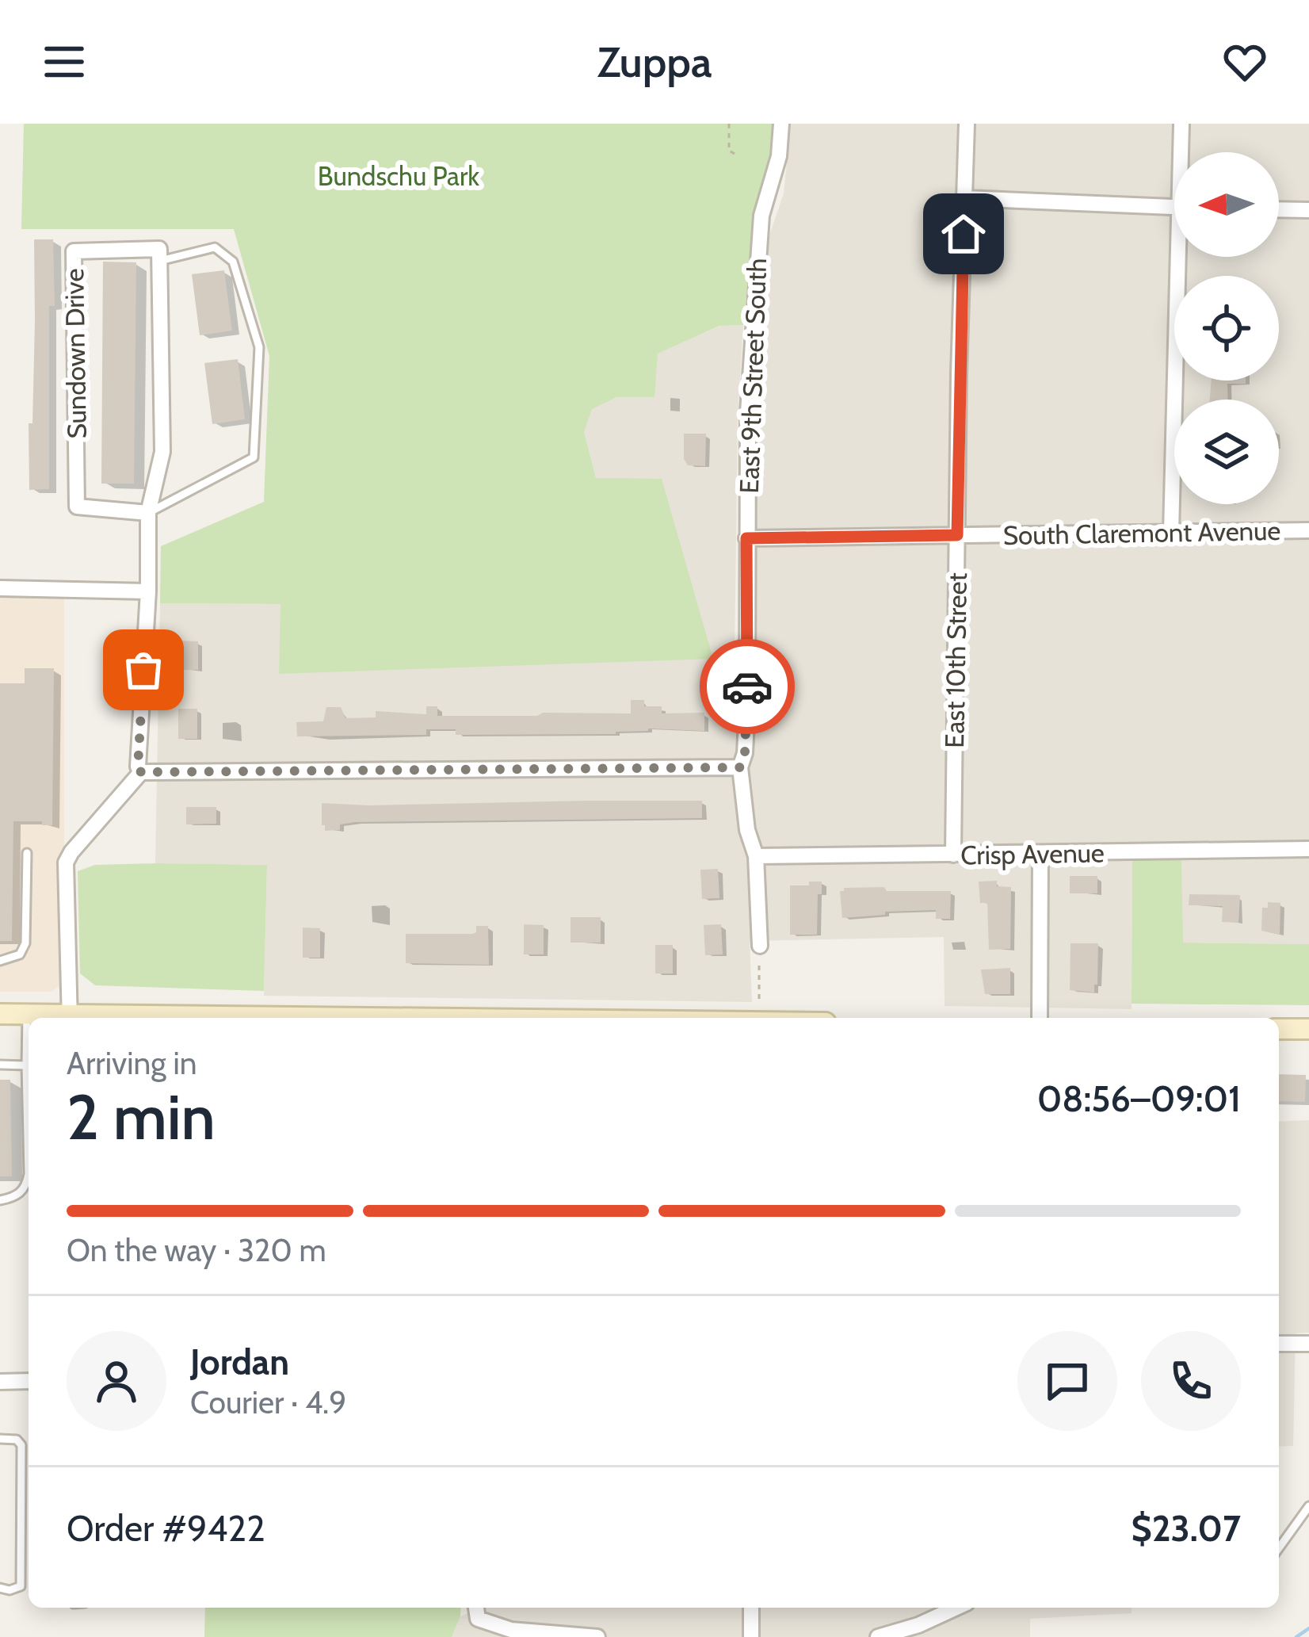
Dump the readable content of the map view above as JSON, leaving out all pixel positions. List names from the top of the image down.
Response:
{
  "streets": {
    "street": [
      "Sundown Drive",
      "East 9th Street South",
      "South Claremont Avenue",
      "East 10th Street",
      "Crisp Avenue"
    ]
  },
  "crossings": [
    ["East 9th Street South", "South Claremont Avenue"],
    ["East 9th Street South", "Crisp Avenue"],
    ["South Claremont Avenue", "East 10th Street"],
    ["East 10th Street", "Crisp Avenue"]
  ],
  "parks": ["Bundschu Park"],
  "north": "left",
  "page": {
    "header": "Zuppa",
    "heading": ["2 min", "Arriving in", "08:56–09:01"],
    "panel": [
      "Jordan",
      "Courier · 4.9",
      "Order #9422",
      "$23.07"
    ],
    "bar": "On the way · 320 m"
  }
}
